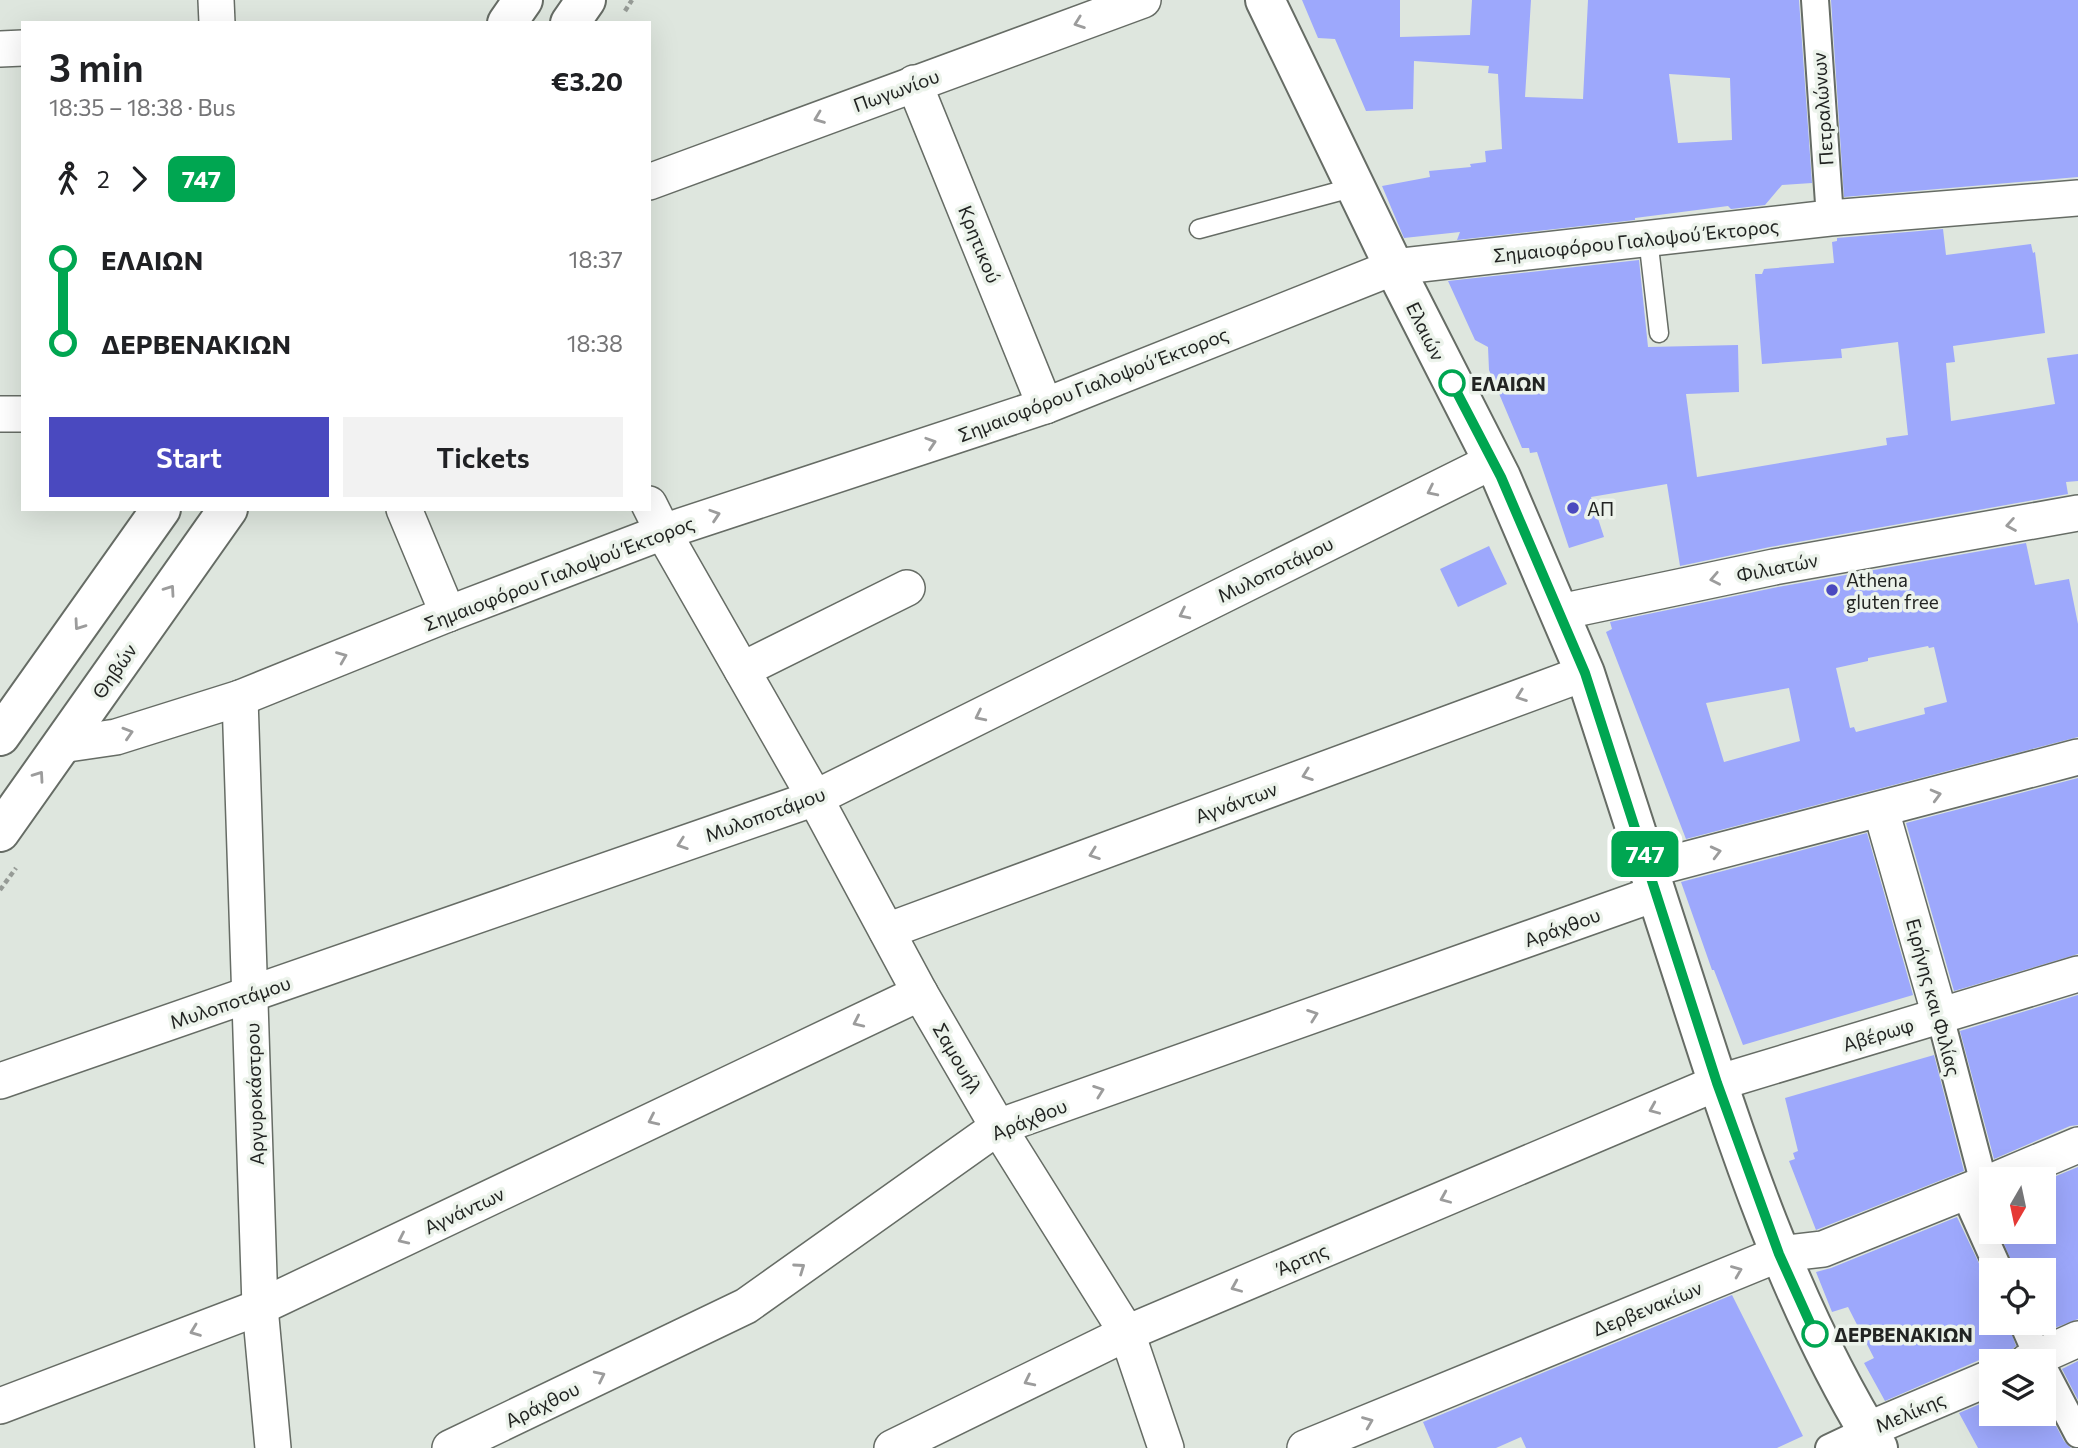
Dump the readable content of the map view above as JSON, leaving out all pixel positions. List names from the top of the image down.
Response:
{
  "streets": {
    "street": [
      "Πωγωνίου",
      "Πετραλώνων",
      "Σημαιοφόρου Γιαλοψού Έκτορος",
      "Κρητικού",
      "Ελαιών",
      "Φιλιατών",
      "Μυλοποτάμου",
      "Θηβών",
      "Αγνάντων",
      "Αράχθου",
      "Ειρήνης και Φιλίας",
      "Αβέρωφ",
      "Σαμουήλ",
      "Αργυροκάστρου",
      "Άρτης",
      "Δερβενακίων",
      "Μελίκης"
    ]
  },
  "crossings": [
    ["Πωγωνίου", "Κρητικού"],
    ["Πετραλώνων", "Σημαιοφόρου Γιαλοψού Έκτορος"],
    ["Σημαιοφόρου Γιαλοψού Έκτορος", "Κρητικού"],
    ["Σημαιοφόρου Γιαλοψού Έκτορος", "Ελαιών"],
    ["Σημαιοφόρου Γιαλοψού Έκτορος", "Θηβών"],
    ["Σημαιοφόρου Γιαλοψού Έκτορος", "Σαμουήλ"],
    ["Σημαιοφόρου Γιαλοψού Έκτορος", "Αργυροκάστρου"],
    ["Ελαιών", "Φιλιατών"],
    ["Ελαιών", "Μυλοποτάμου"],
    ["Ελαιών", "Αγνάντων"],
    ["Ελαιών", "Αράχθου"],
    ["Ελαιών", "Αβέρωφ"],
    ["Ελαιών", "Άρτης"],
    ["Ελαιών", "Δερβενακίων"],
    ["Ελαιών", "Μελίκης"],
    ["Μυλοποτάμου", "Σαμουήλ"],
    ["Μυλοποτάμου", "Αργυροκάστρου"],
    ["Αγνάντων", "Σαμουήλ"],
    ["Αγνάντων", "Αργυροκάστρου"],
    ["Αράχθου", "Ειρήνης και Φιλίας"],
    ["Αράχθου", "Σαμουήλ"],
    ["Ειρήνης και Φιλίας", "Αβέρωφ"],
    ["Αβέρωφ", "Άρτης"],
    ["Σαμουήλ", "Άρτης"]
  ],
  "one_way": [
    "Πωγωνίου",
    "Σημαιοφόρου Γιαλοψού Έκτορος",
    "Φιλιατών",
    "Μυλοποτάμου",
    "Αγνάντων",
    "Αράχθου",
    "Άρτης",
    "Δερβενακίων"
  ],
  "places": [
    "ΕΛΑΙΏΝ",
    "ΑΠ",
    "Athena gluten free",
    "ΔΕΡΒΕΝΑΚΙΩΝ"
  ],
  "lines": ["bus line 747"],
  "north": "bottom",
  "page": {
    "on_map": "747",
    "heading": ["3 min", "18:35 – 18:38 · Bus", "€3.20"],
    "legs": ["2", "747"],
    "list": [
      {
        "name": "ΕΛΑΙΏΝ",
        "value": "18:37"
      },
      {
        "name": "ΔΕΡΒΕΝΑΚΙΩΝ",
        "value": "18:38"
      }
    ],
    "buttons": ["Start", "Tickets"]
  }
}
